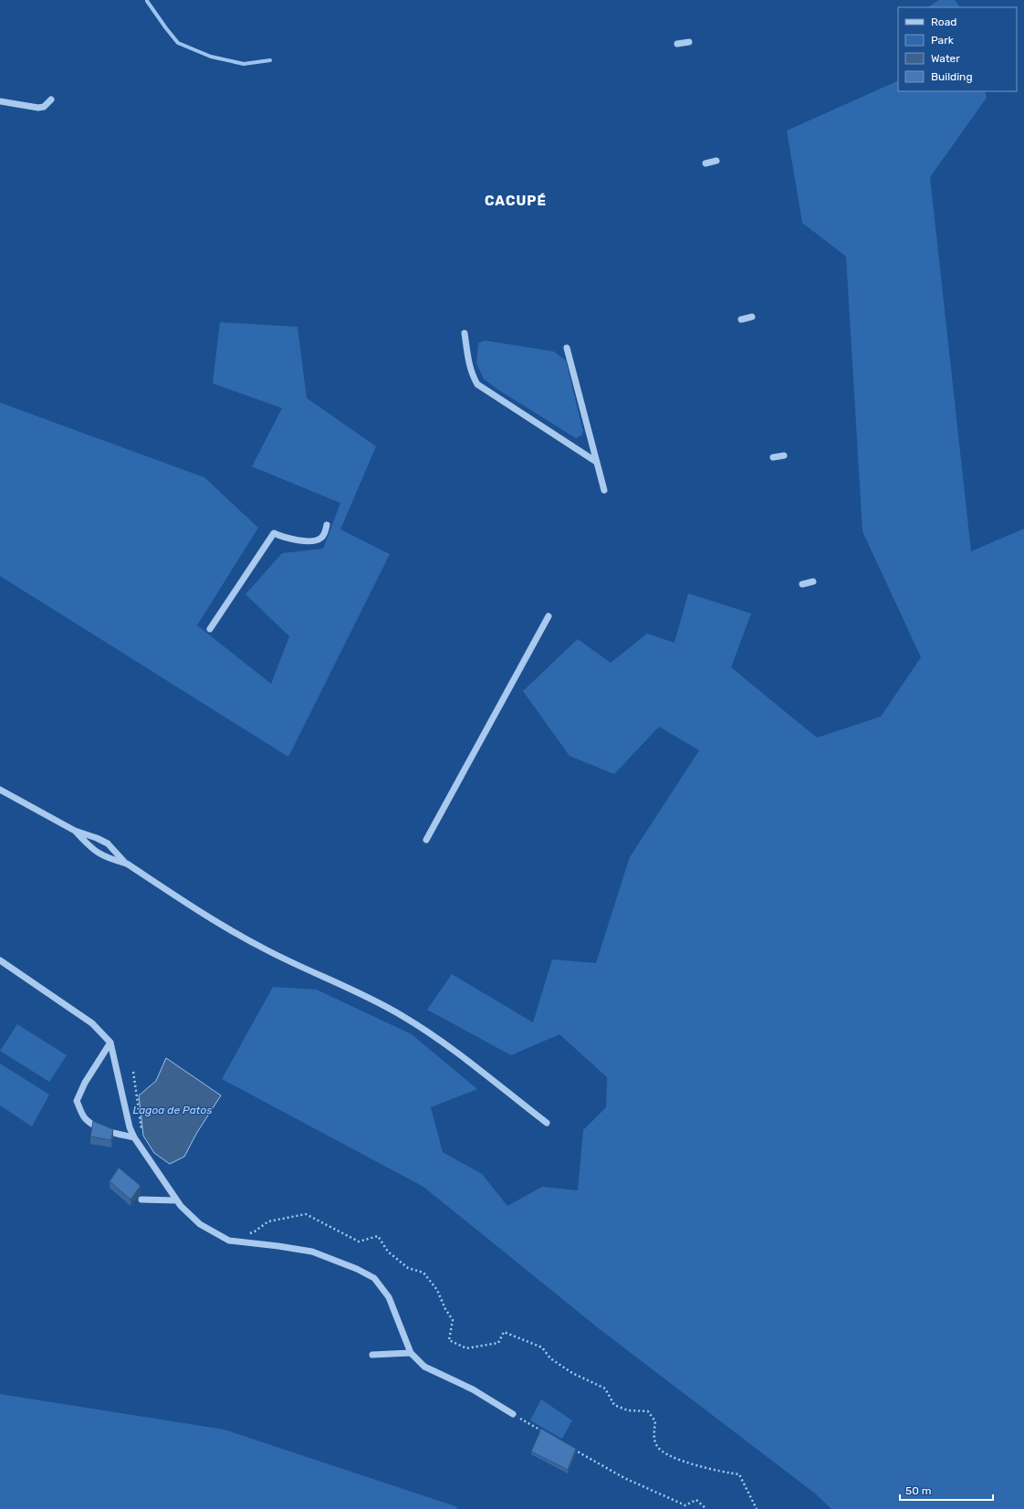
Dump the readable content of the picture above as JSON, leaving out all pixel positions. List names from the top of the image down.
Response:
{
  "districts": ["CACUPÉ"],
  "water": ["Lagoa de Patos"],
  "legend": [
    "Road",
    "Park",
    "Water",
    "Building"
  ],
  "scale_bar": "50 m"
}
